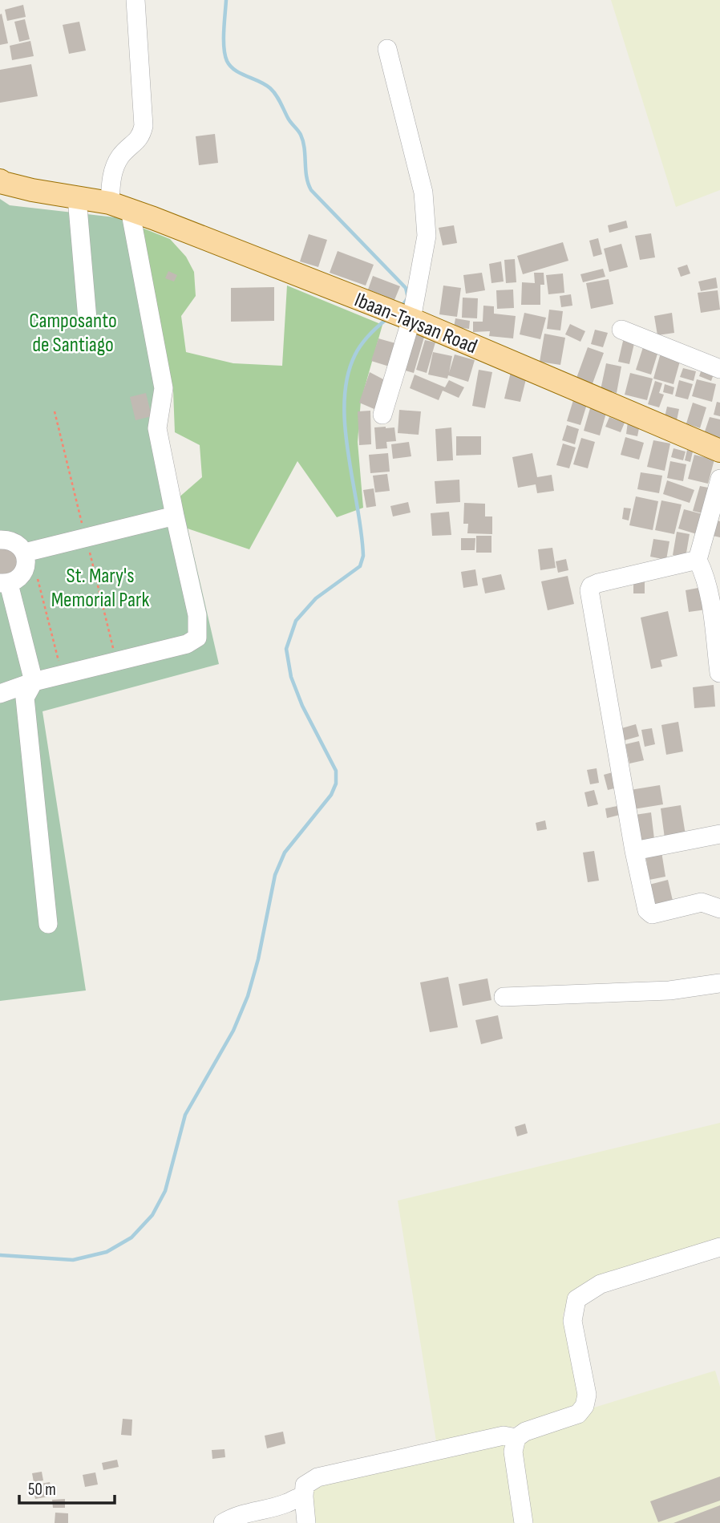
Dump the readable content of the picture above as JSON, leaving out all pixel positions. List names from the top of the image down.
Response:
{
  "streets": {
    "main road": ["Ibaan-Taysan Road"]
  },
  "parks": ["Camposanto de Santiago", "St. Mary's Memorial Park"],
  "scale_bar": "50 m"
}
